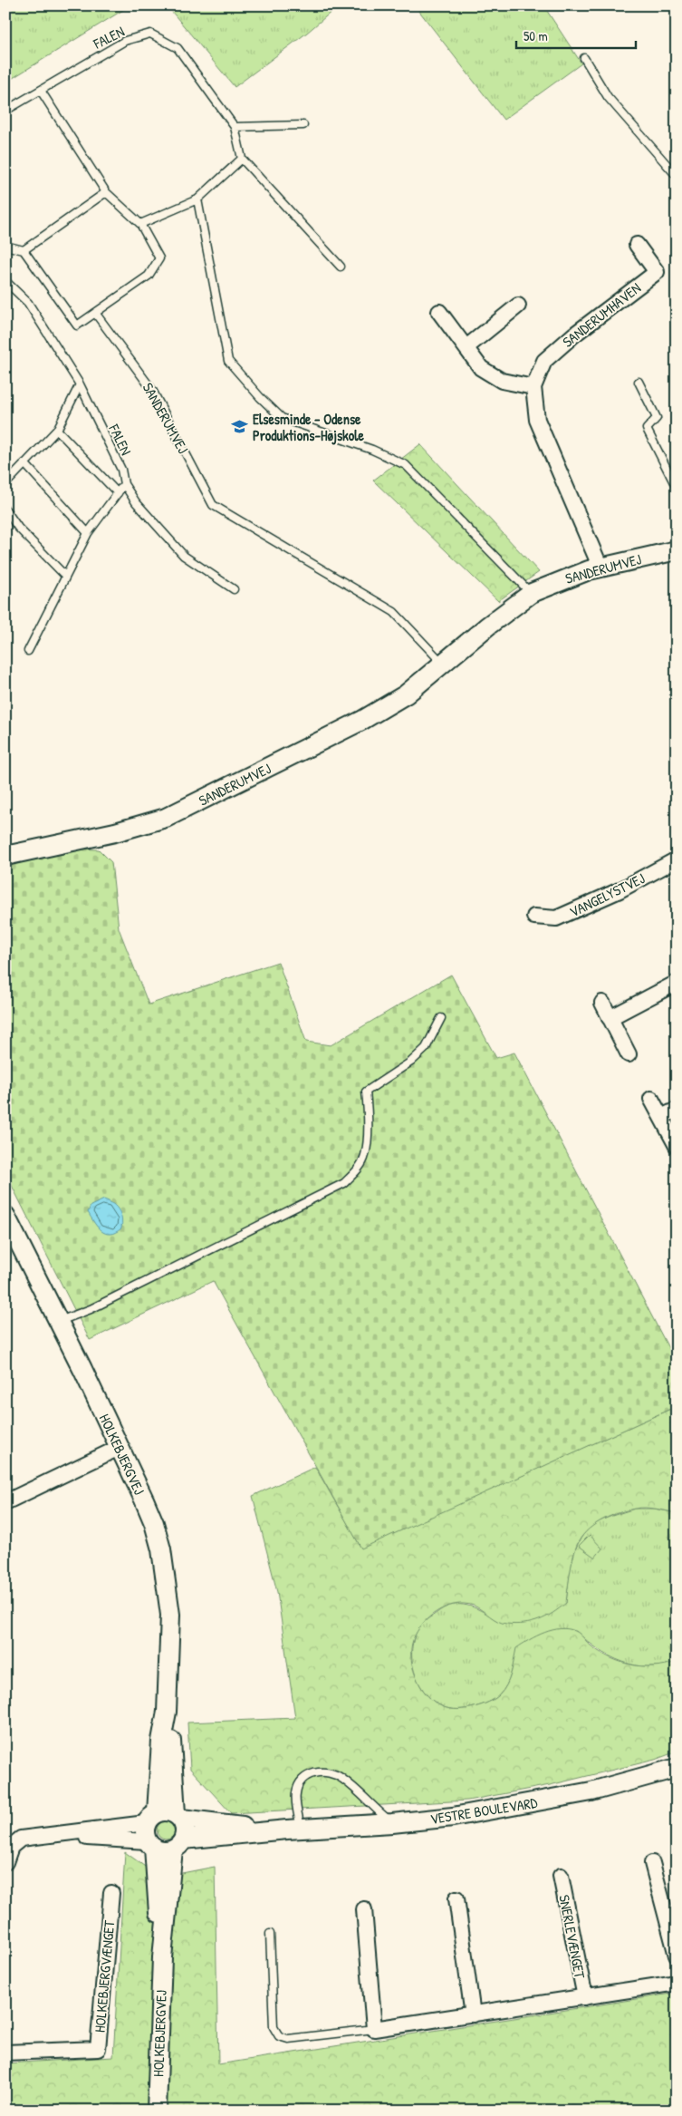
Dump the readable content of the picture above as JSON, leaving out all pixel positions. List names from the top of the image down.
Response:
{
  "streets": {
    "street": [
      "SANDERUMHAVEN",
      "SANDERUMVEJ",
      "VANGELYSTVEJ",
      "HOLKEBJERGVEJ",
      "VESTRE BOULEVARD",
      "SNERLEVÆNGET",
      "HOLKEBJERGVÆNGET"
    ],
    "lane": ["FALEN"]
  },
  "crossings": [
    ["SANDERUMHAVEN", "SANDERUMVEJ"],
    ["HOLKEBJERGVEJ", "VESTRE BOULEVARD"]
  ],
  "places": {
    "school or university": ["Elsesminde - Odense Produktions-Højskole"]
  },
  "scale_bar": "50 m"
}
